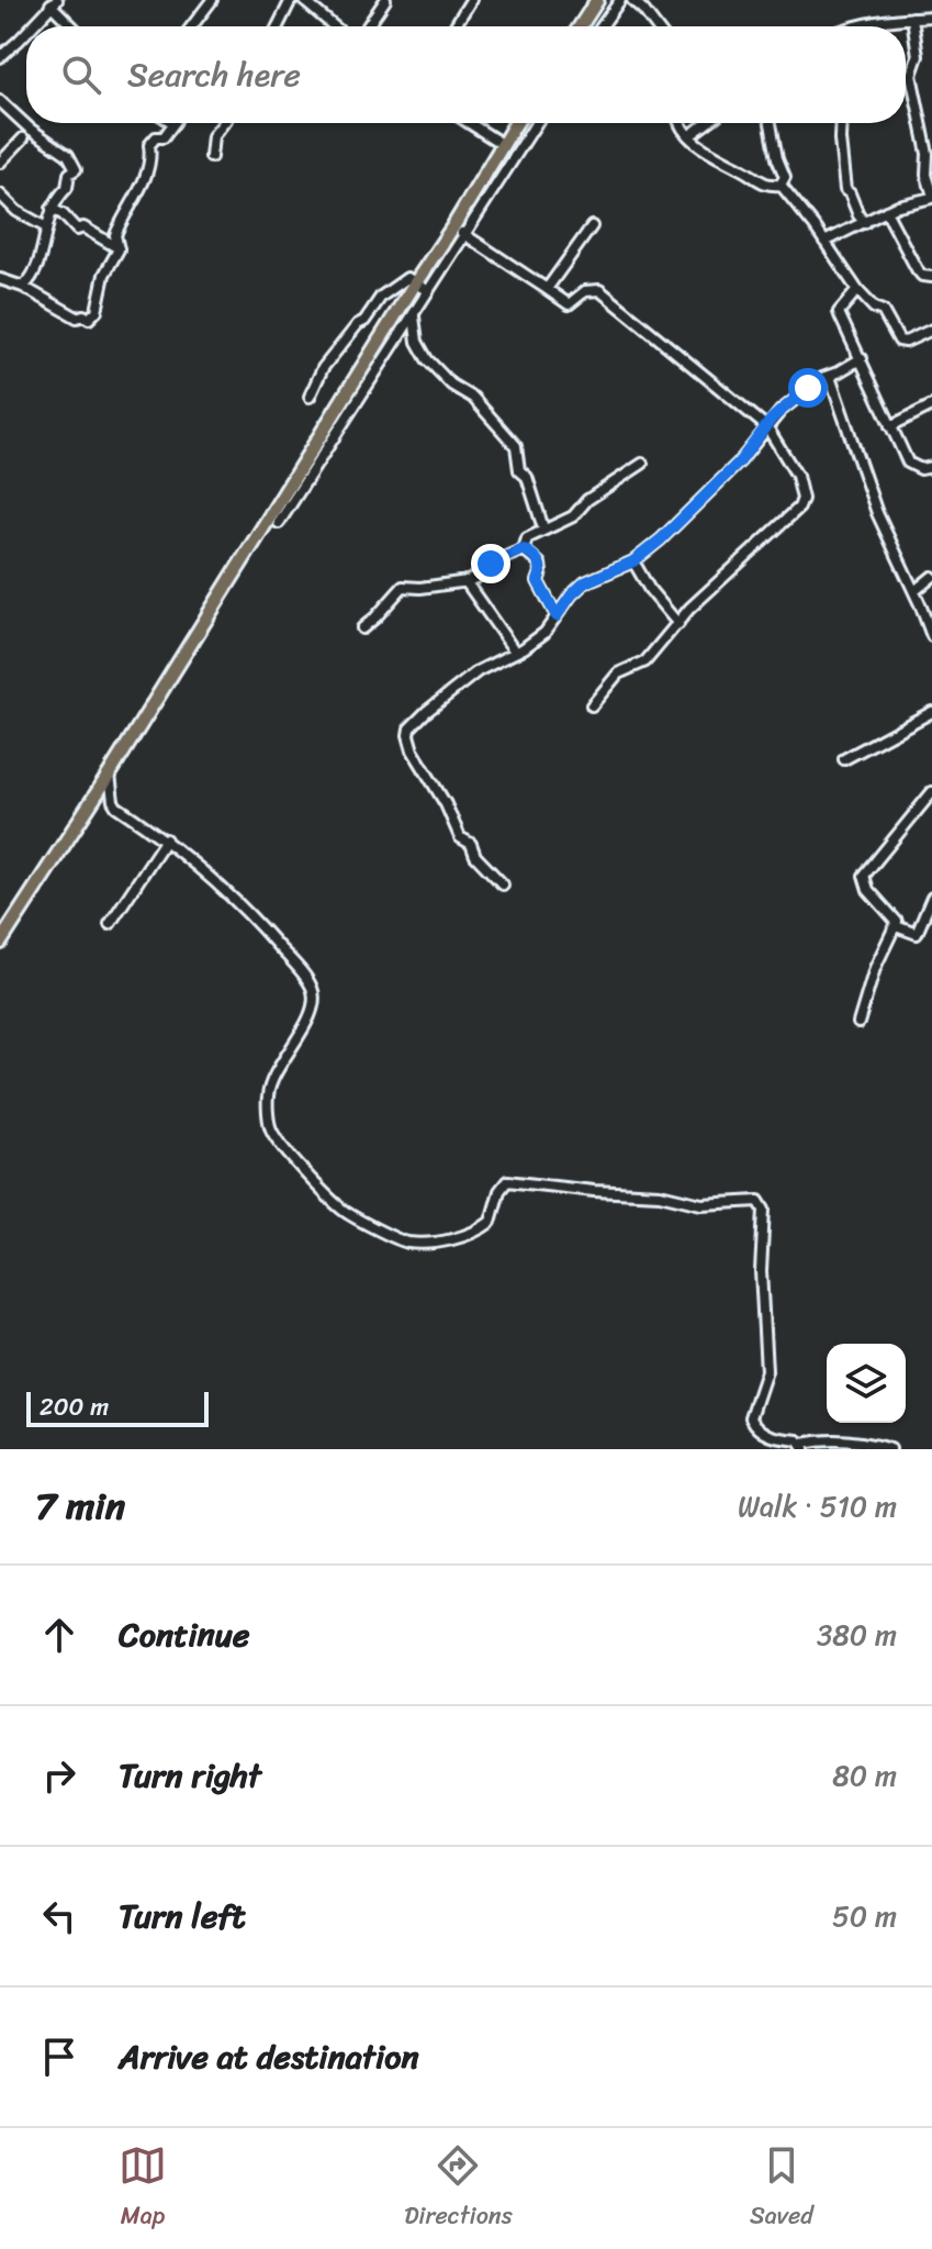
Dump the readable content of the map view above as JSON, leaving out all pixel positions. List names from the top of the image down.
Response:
{
  "scale_bar": "200 m",
  "page": {
    "search": "Search here",
    "scale": "200 m",
    "heading": ["7 min", "Walk · 510 m"],
    "list": [
      ["Continue", "380 m"],
      ["Turn right", "80 m"],
      ["Turn left", "50 m"],
      "Arrive at destination"
    ],
    "nav": ["Map", "Directions", "Saved"]
  }
}
